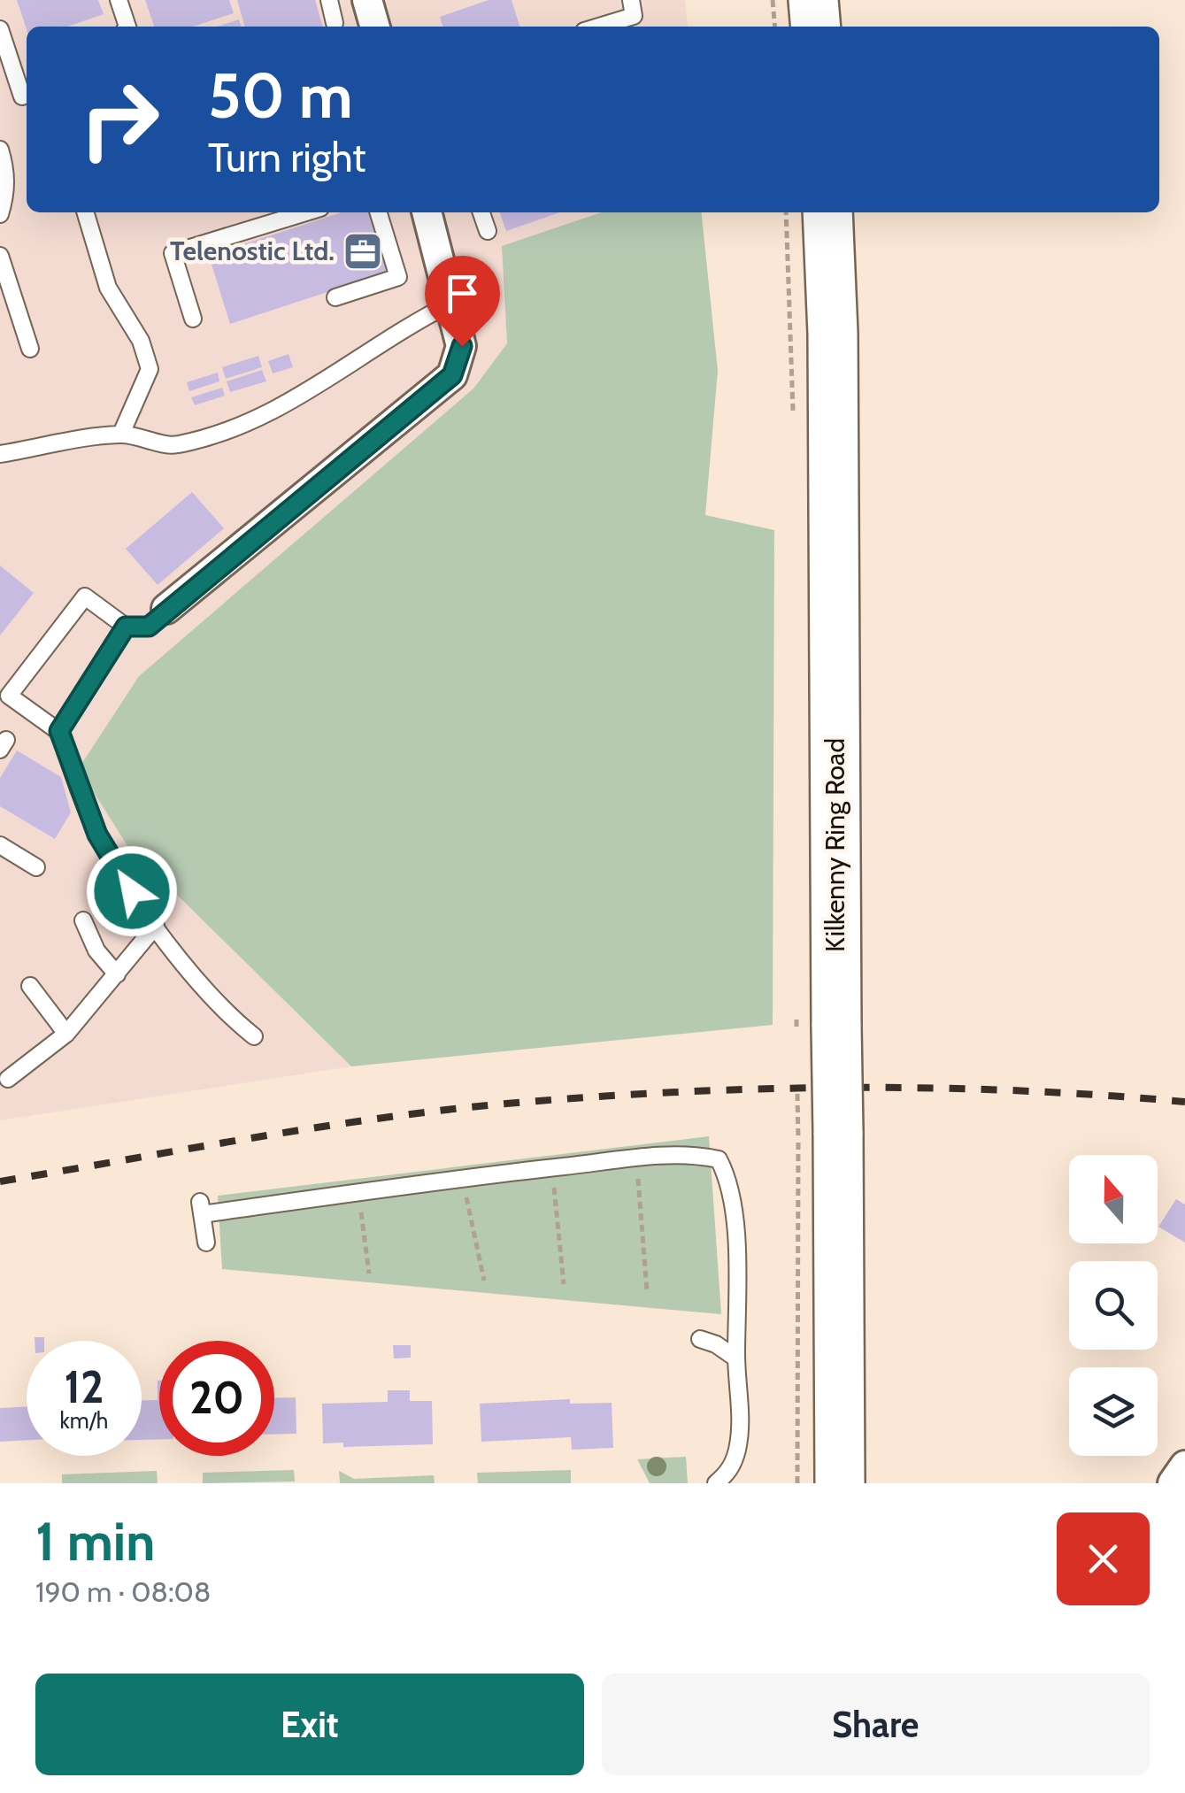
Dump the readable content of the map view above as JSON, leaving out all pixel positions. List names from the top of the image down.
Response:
{
  "streets": {
    "highway": ["Kilkenny Ring Road"]
  },
  "places": {
    "office": ["Telenostic Ltd."]
  },
  "north": "top",
  "page": {
    "turn": ["50 m", "Turn right"],
    "speed": "12 km/h",
    "limit": "20",
    "heading": ["1 min", "190 m · 08:08"],
    "buttons": ["Exit", "Share"]
  }
}
